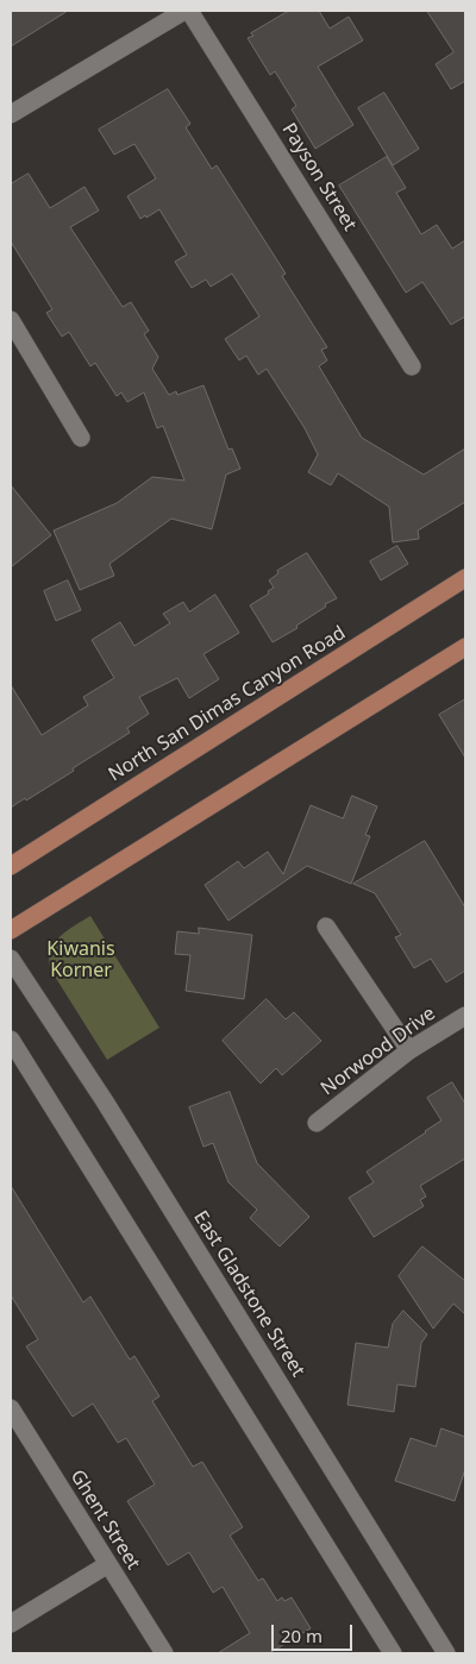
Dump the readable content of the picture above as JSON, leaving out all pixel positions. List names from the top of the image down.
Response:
{
  "streets": {
    "main road": ["North San Dimas Canyon Road"],
    "street": [
      "Payson Street",
      "Norwood Drive",
      "East Gladstone Street",
      "Ghent Street"
    ]
  },
  "parks": ["Kiwanis Korner"],
  "scale_bar": "20 m"
}
